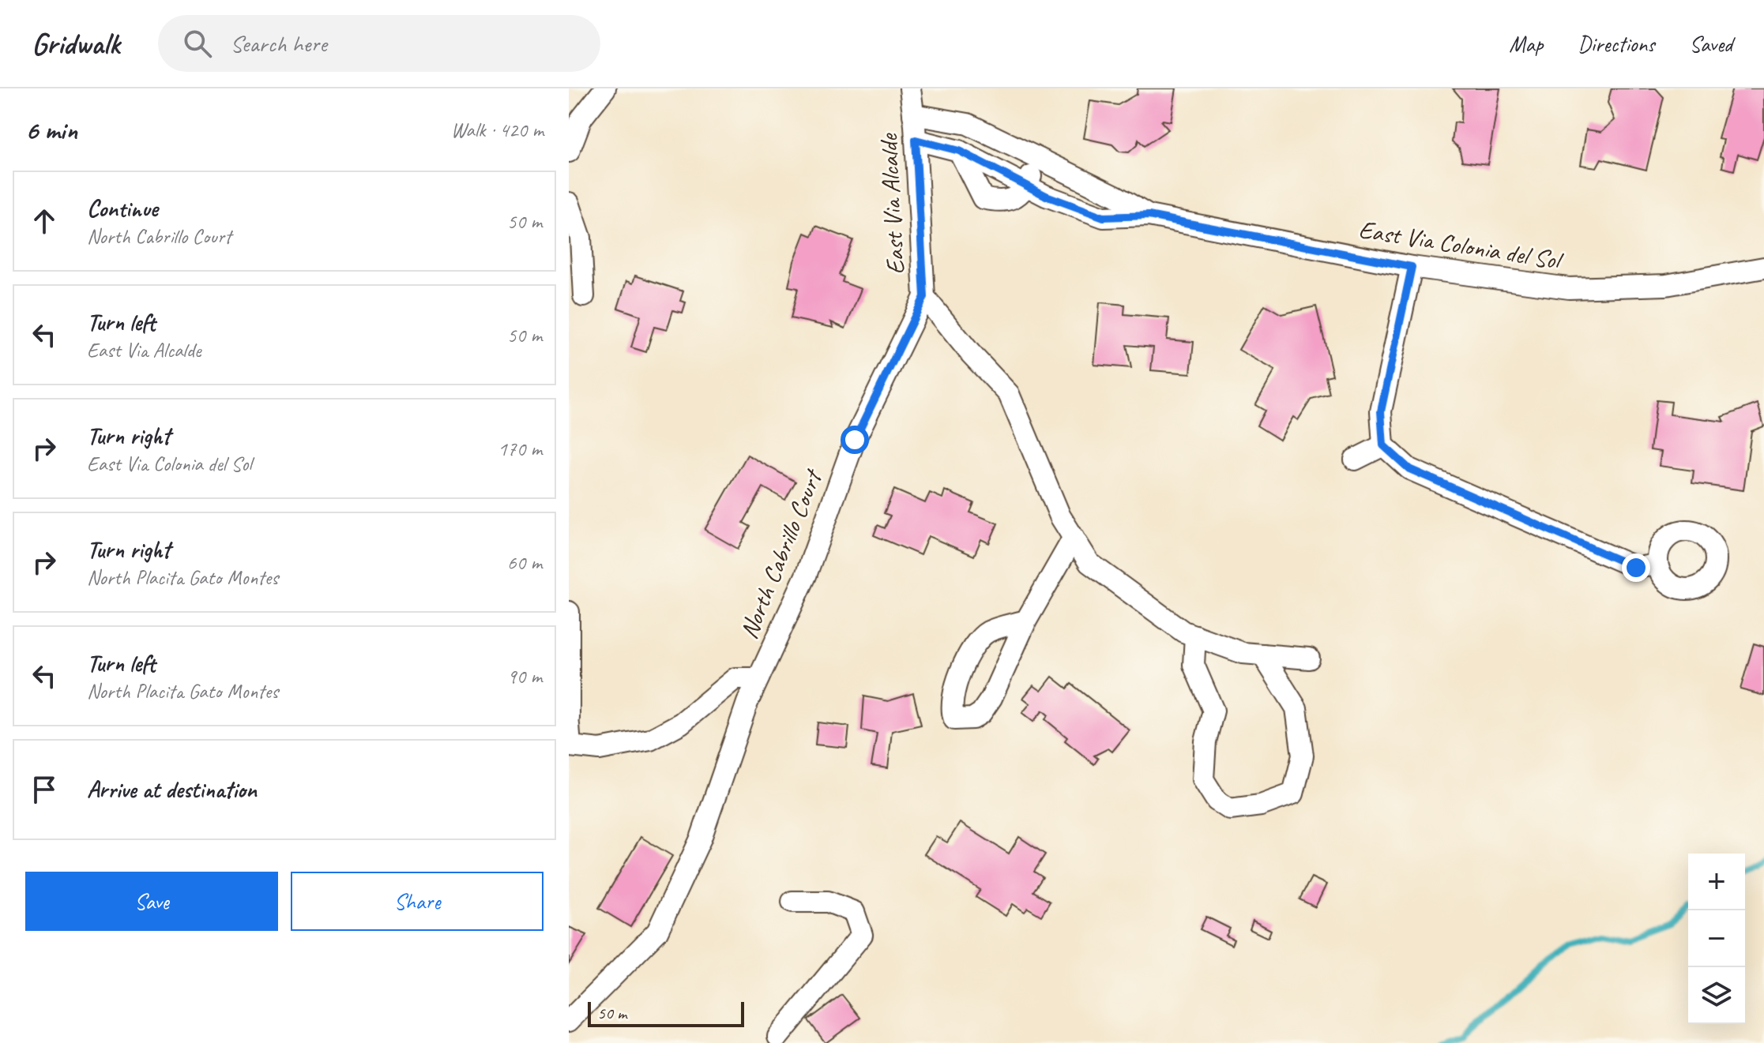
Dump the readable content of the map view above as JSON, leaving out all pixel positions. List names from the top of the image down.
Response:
{
  "streets": {
    "street": ["East Via Alcalde", "East Via Colonia del Sol", "North Cabrillo Court"]
  },
  "crossings": [
    ["East Via Alcalde", "East Via Colonia del Sol"],
    ["East Via Alcalde", "North Cabrillo Court"]
  ],
  "scale_bar": "50 m",
  "page": {
    "header": "Gridwalk",
    "search": "Search here",
    "nav": ["Map", "Directions", "Saved"],
    "heading": ["6 min", "Walk · 420 m"],
    "list": [
      ["Continue", "North Cabrillo Court", "50 m"],
      ["Turn left", "East Via Alcalde", "50 m"],
      ["Turn right", "East Via Colonia del Sol", "170 m"],
      ["Turn right", "North Placita Gato Montes", "60 m"],
      ["Turn left", "North Placita Gato Montes", "90 m"],
      "Arrive at destination"
    ],
    "buttons": ["Save", "Share"],
    "map_buttons": ["+", "−"],
    "scale": "50 m"
  }
}
